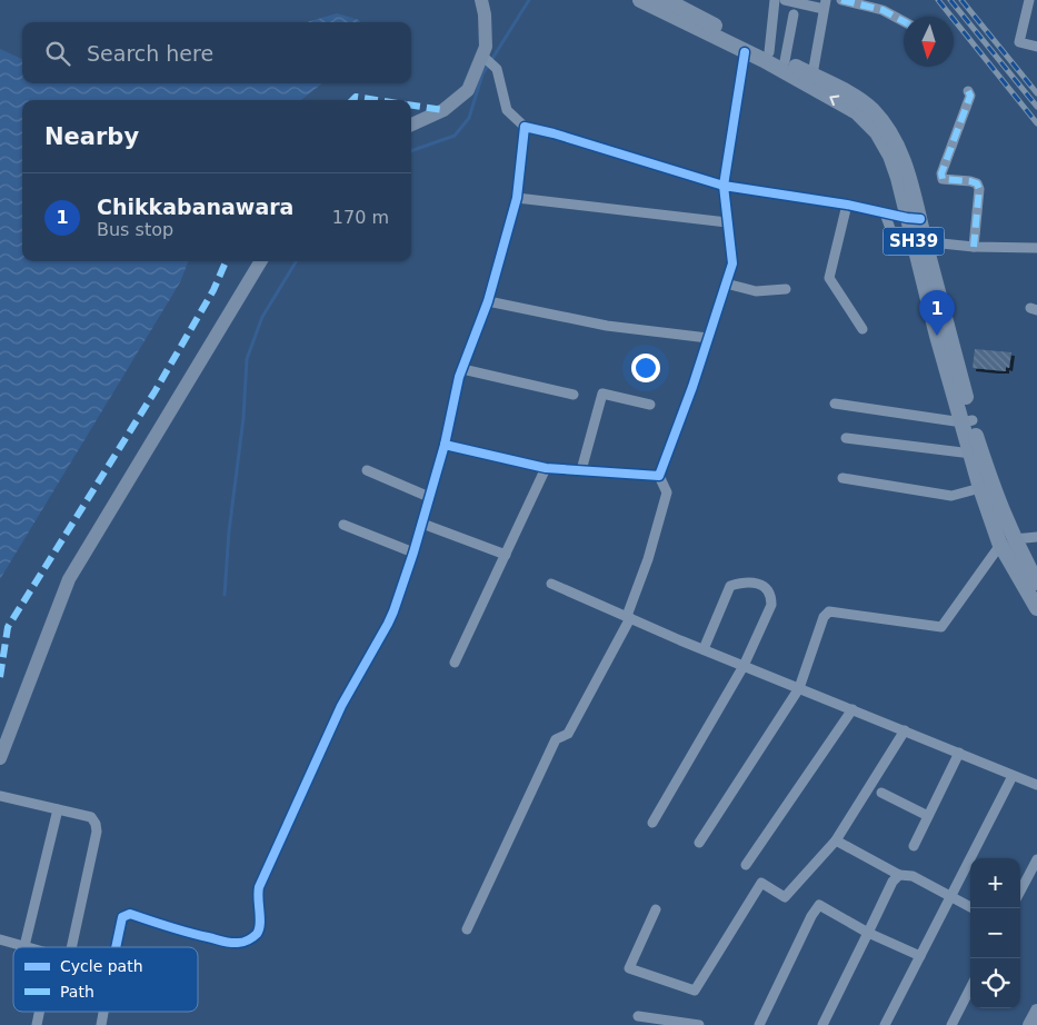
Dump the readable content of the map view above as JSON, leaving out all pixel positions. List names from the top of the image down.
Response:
{
  "streets": {
    "main road": ["SH39"]
  },
  "legend": ["Cycle path", "Path"],
  "north": "bottom",
  "page": {
    "search": "Search here",
    "heading": "Nearby",
    "list": [
      {
        "mark": "1",
        "name": "Chikkabanawara",
        "note": "Bus stop",
        "value": "170 m"
      }
    ],
    "pins": "1",
    "map_buttons": ["+", "−"]
  }
}
